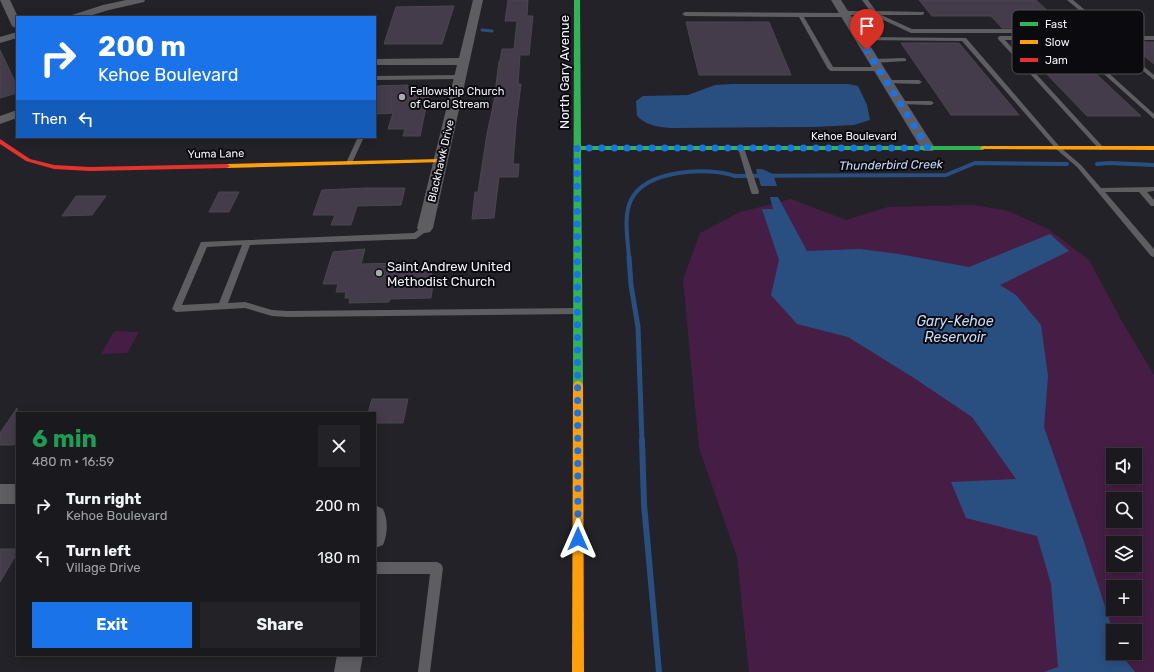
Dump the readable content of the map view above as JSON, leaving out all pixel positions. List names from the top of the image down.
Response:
{
  "streets": {
    "street": [
      "North Gary Avenue",
      "Kehoe Boulevard",
      "Yuma Lane",
      "Blackhawk Drive"
    ]
  },
  "crossings": [
    ["North Gary Avenue", "Kehoe Boulevard"],
    ["Yuma Lane", "Blackhawk Drive"]
  ],
  "water": ["Thunderbird Creek", "Gary-Kehoe Reservoir"],
  "places": ["Fellowship Church of Carol Stream", "Saint Andrew United Methodist Church"],
  "legend": ["Fast", "Slow", "Jam"],
  "page": {
    "turn": ["200 m", "Kehoe Boulevard"],
    "then": "Then",
    "heading": ["6 min", "480 m · 16:59"],
    "map_buttons": ["+", "−"],
    "list": [
      {
        "name": "Turn right",
        "note": "Kehoe Boulevard",
        "value": "200 m"
      },
      {
        "name": "Turn left",
        "note": "Village Drive",
        "value": "180 m"
      }
    ],
    "buttons": ["Exit", "Share"]
  }
}
